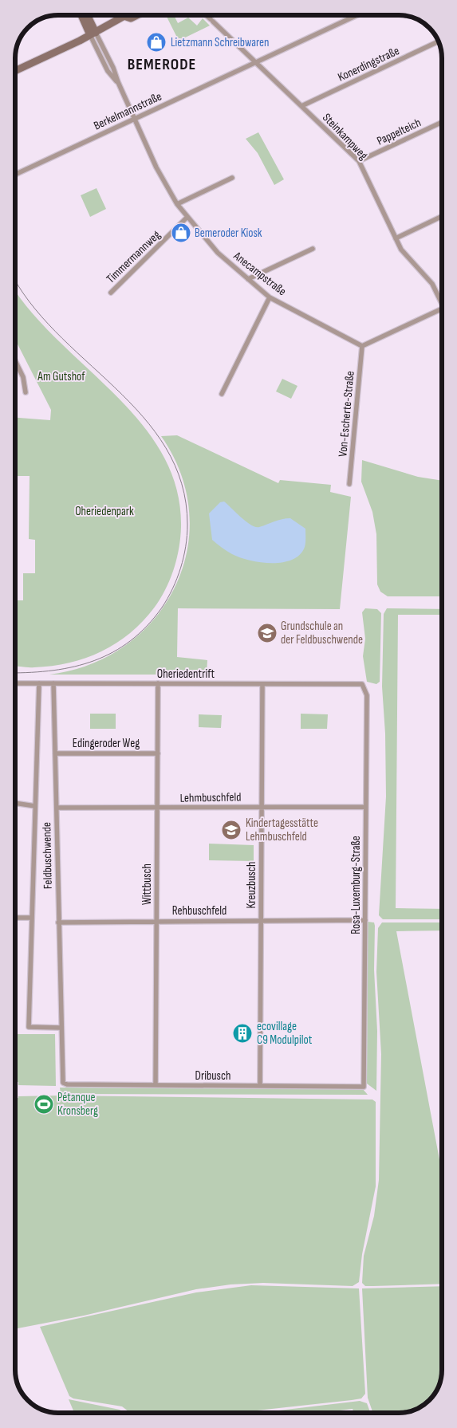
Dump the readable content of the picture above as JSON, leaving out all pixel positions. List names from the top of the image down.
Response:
{
  "streets": {
    "street": [
      "Konerdingstraße",
      "Berkelmannstraße",
      "Pappelteich",
      "Steinkampweg",
      "Timmermannweg",
      "Anecampstraße",
      "Von-Escherte-Straße",
      "Oheriedentrift",
      "Edingeroder Weg",
      "Lehmbuschfeld",
      "Feldbuschwende",
      "Wittbusch",
      "Kreuzbusch",
      "Rosa-Luxemburg-Straße",
      "Rehbuschfeld",
      "Dribusch"
    ]
  },
  "crossings": [
    ["Konerdingstraße", "Steinkampweg"],
    ["Berkelmannstraße", "Steinkampweg"],
    ["Berkelmannstraße", "Anecampstraße"],
    ["Pappelteich", "Steinkampweg"],
    ["Timmermannweg", "Anecampstraße"],
    ["Anecampstraße", "Von-Escherte-Straße"],
    ["Oheriedentrift", "Feldbuschwende"],
    ["Oheriedentrift", "Wittbusch"],
    ["Oheriedentrift", "Kreuzbusch"],
    ["Oheriedentrift", "Rosa-Luxemburg-Straße"],
    ["Edingeroder Weg", "Feldbuschwende"],
    ["Edingeroder Weg", "Wittbusch"],
    ["Lehmbuschfeld", "Feldbuschwende"],
    ["Lehmbuschfeld", "Wittbusch"],
    ["Lehmbuschfeld", "Kreuzbusch"],
    ["Lehmbuschfeld", "Rosa-Luxemburg-Straße"],
    ["Feldbuschwende", "Rehbuschfeld"],
    ["Feldbuschwende", "Dribusch"],
    ["Wittbusch", "Rehbuschfeld"],
    ["Wittbusch", "Dribusch"],
    ["Kreuzbusch", "Rehbuschfeld"],
    ["Kreuzbusch", "Dribusch"],
    ["Rosa-Luxemburg-Straße", "Rehbuschfeld"],
    ["Rosa-Luxemburg-Straße", "Dribusch"]
  ],
  "districts": ["BEMERODE"],
  "parks": ["Am Gutshof", "Oheriedenpark"],
  "places": {
    "shop": ["Lietzmann Schreibwaren", "Bemeroder Kiosk"],
    "school or university": ["Grundschule an der Feldbuschwende", "Kindertagesstätte Lehmbuschfeld"],
    "building": ["ecovillage C9 Modulpilot"],
    "sports": ["Pétanque Kronsberg"]
  }
}
